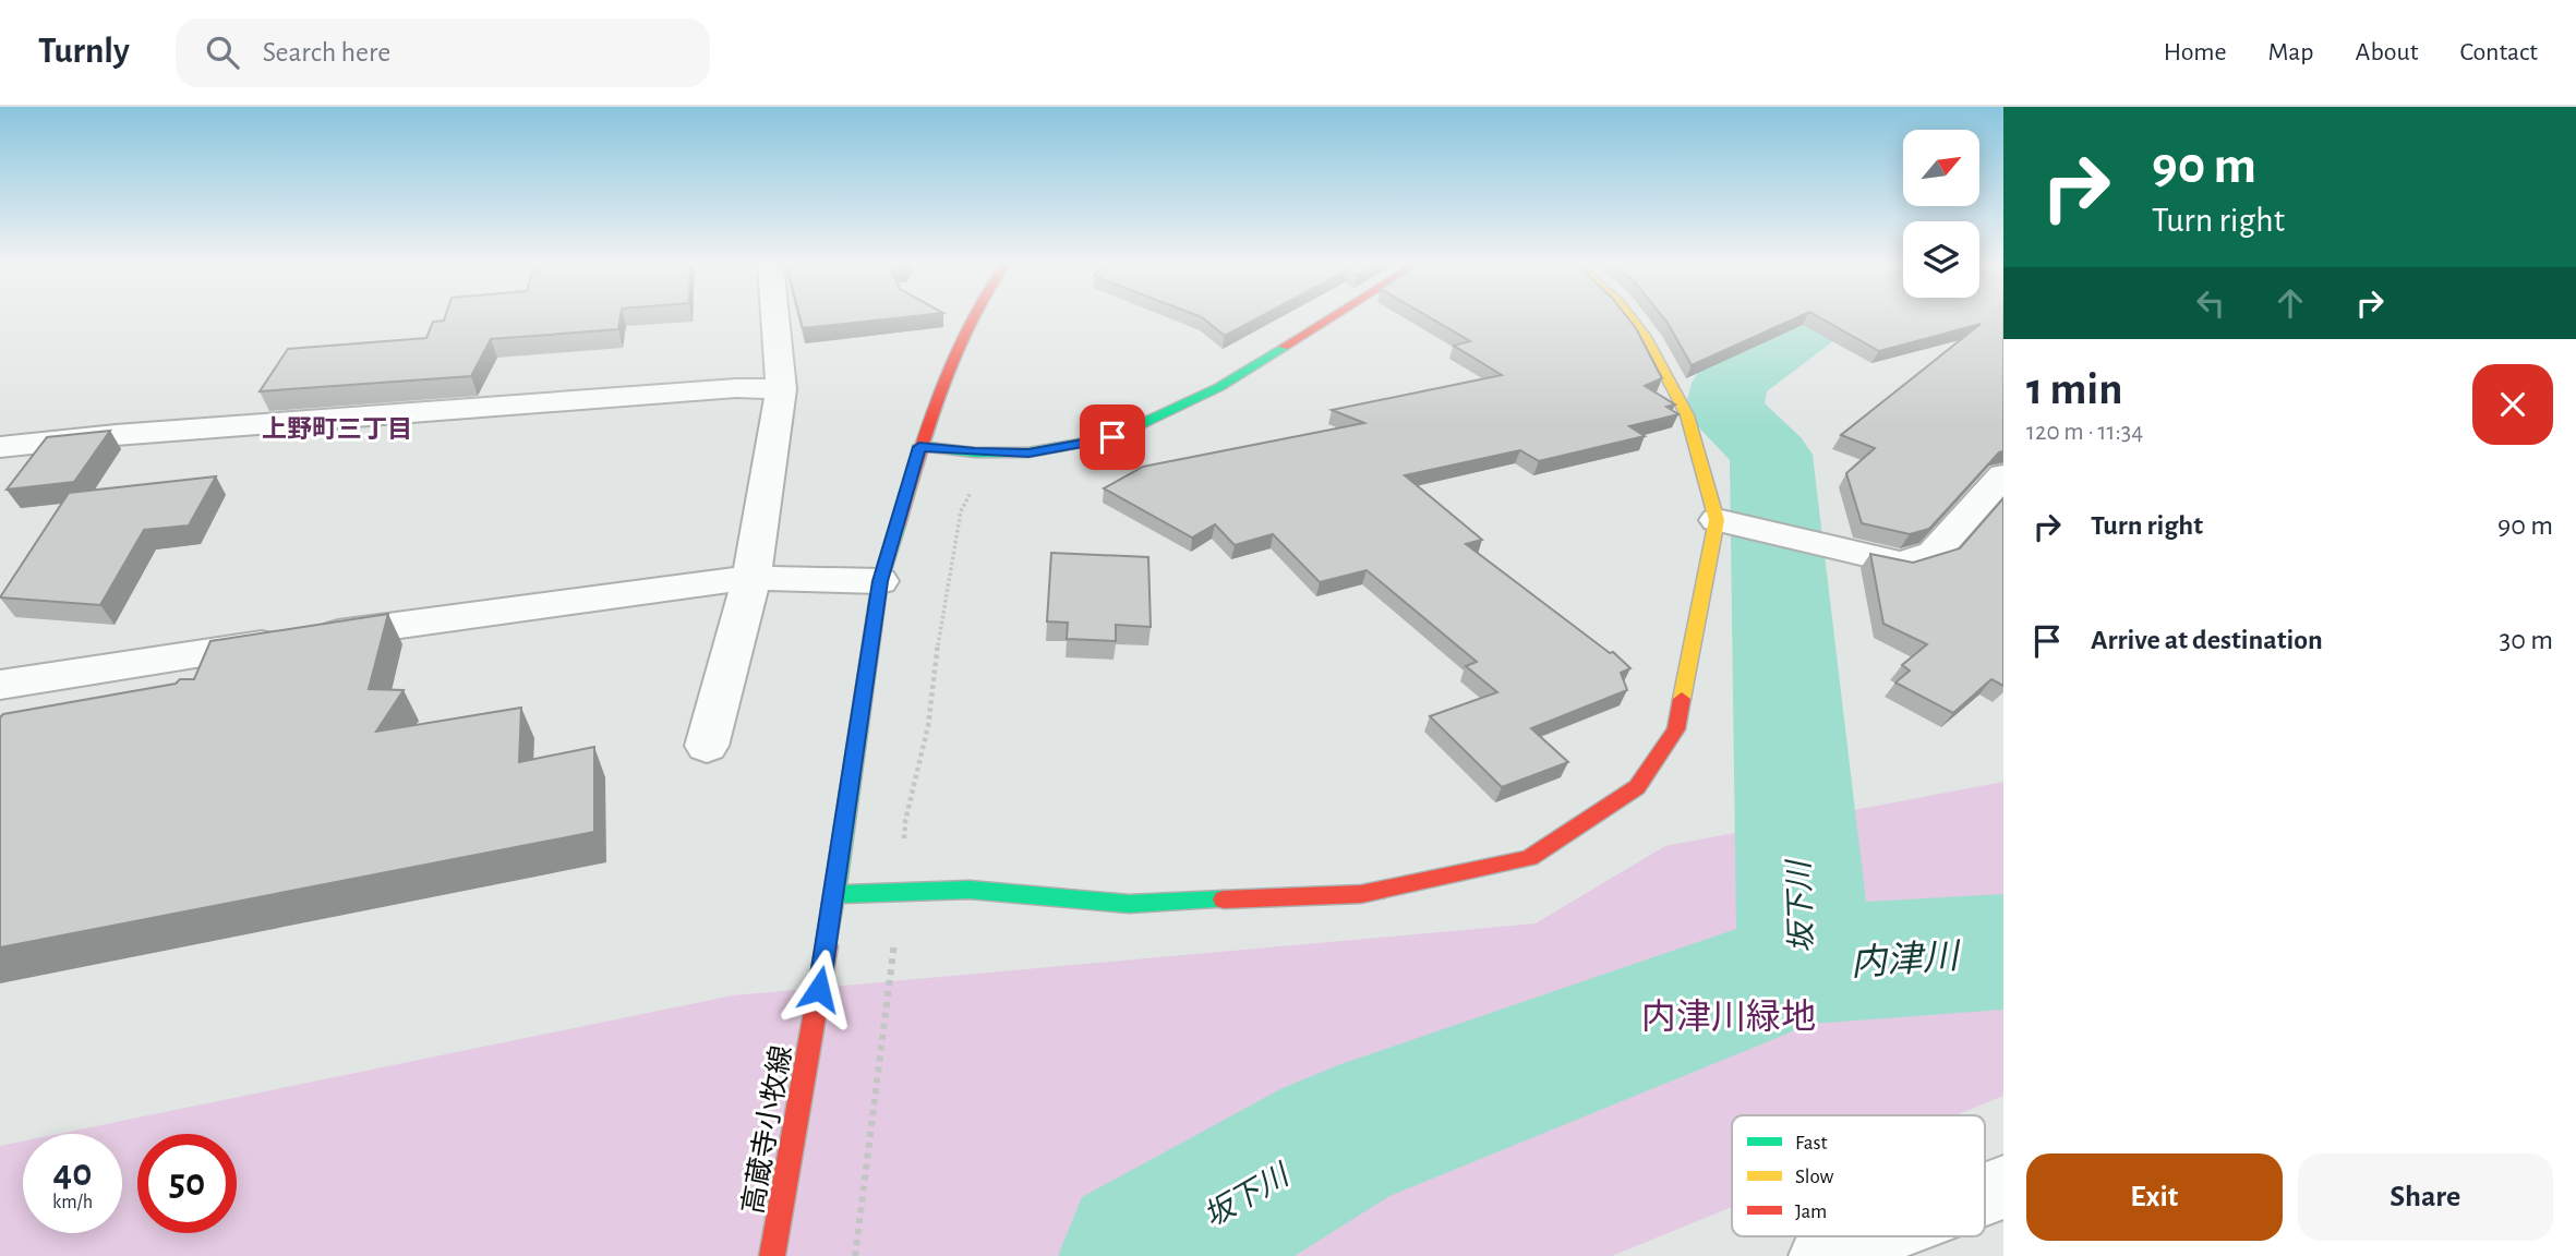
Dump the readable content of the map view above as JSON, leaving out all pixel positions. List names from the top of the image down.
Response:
{
  "streets": {
    "street": ["高蔵寺小牧線"]
  },
  "districts": ["上野町三丁目"],
  "water": ["坂下川", "内津川"],
  "parks": ["内津川緑地"],
  "legend": ["Fast", "Slow", "Jam"],
  "north": "top right",
  "page": {
    "header": "Turnly",
    "search": "Search here",
    "nav": [
      "Home",
      "Map",
      "About",
      "Contact"
    ],
    "turn": ["90 m", "Turn right"],
    "heading": ["1 min", "120 m · 11:34"],
    "list": [
      {
        "name": "Turn right",
        "value": "90 m"
      },
      {
        "name": "Arrive at destination",
        "value": "30 m"
      }
    ],
    "speed": "40 km/h",
    "limit": "50",
    "buttons": ["Exit", "Share"]
  }
}
